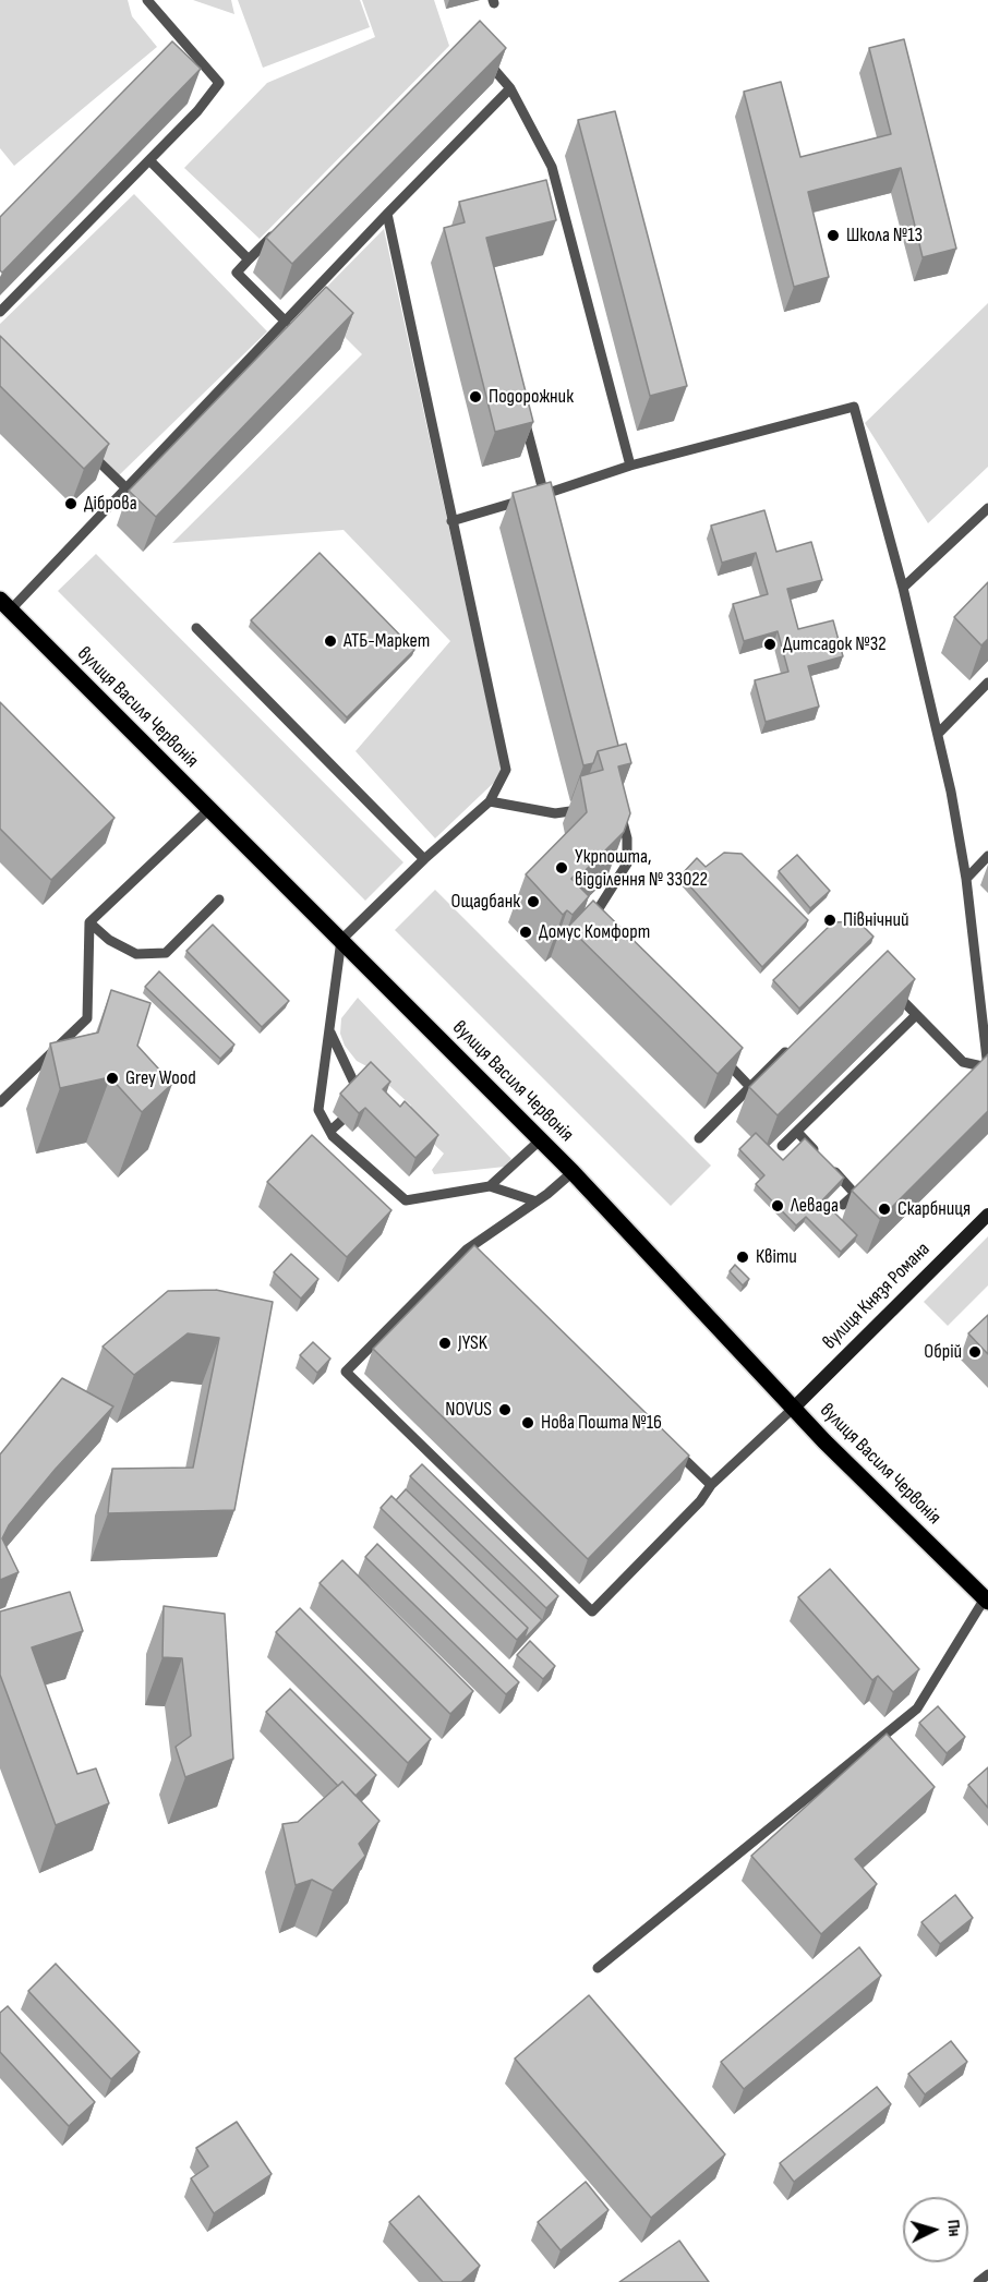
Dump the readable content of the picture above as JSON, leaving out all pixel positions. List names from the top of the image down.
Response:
{
  "streets": {
    "main road": ["вулиця Василя Червонія"],
    "street": ["вулиця Князя Романа"]
  },
  "crossings": [
    ["вулиця Василя Червонія", "вулиця Князя Романа"]
  ],
  "places": [
    "Школа №13",
    "Подорожник",
    "Діброва",
    "АТБ-Маркет",
    "Дитсадок №32",
    "Укрпошта, відділення № 33022",
    "Ощадбанк",
    "Північний",
    "Домус Комфорт",
    "Grey Wood",
    "Левада",
    "Скарбниця",
    "Квiти",
    "JYSK",
    "Обрій",
    "NOVUS",
    "Нова Пошта №16"
  ],
  "north": "right"
}
